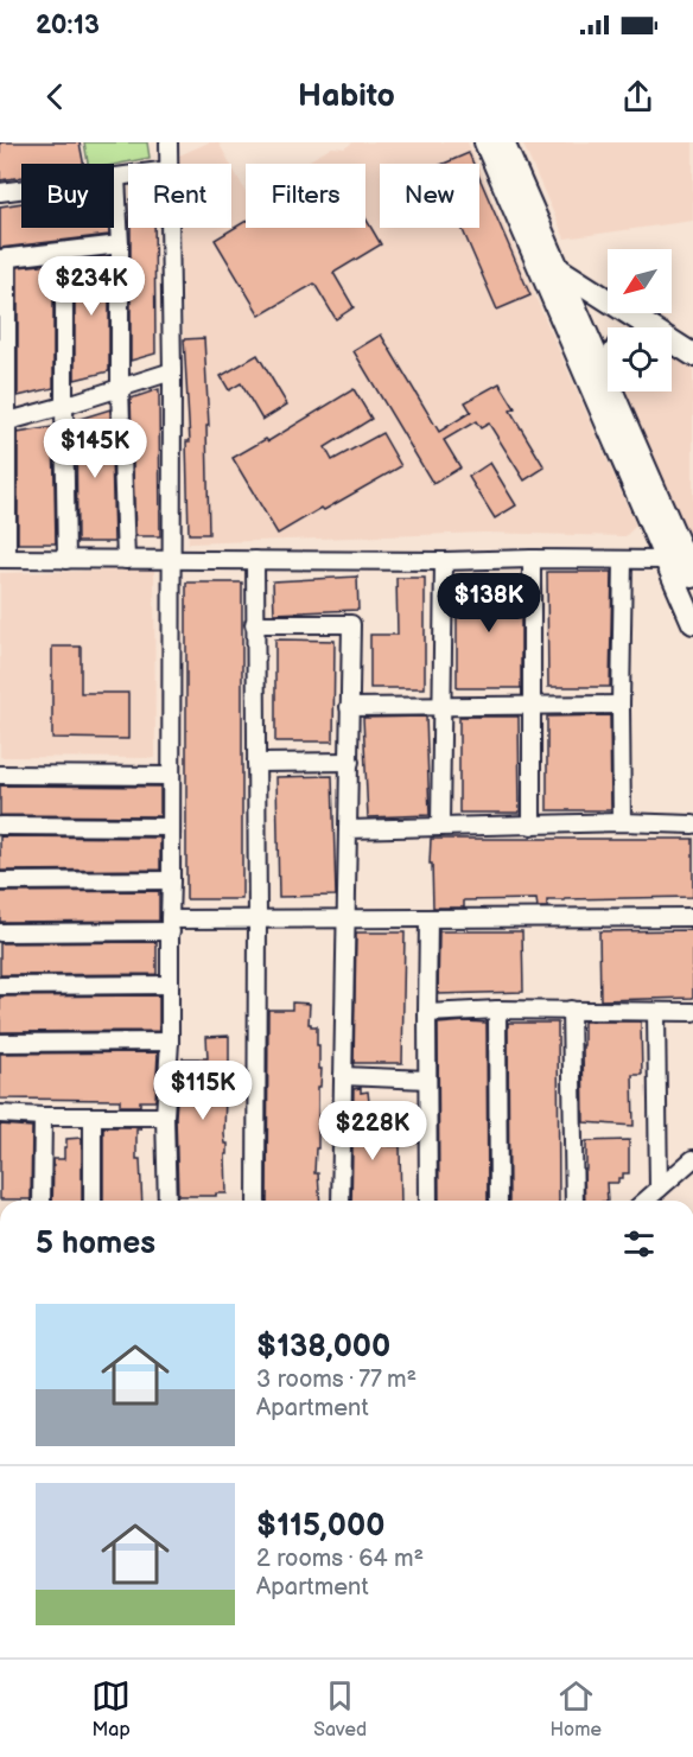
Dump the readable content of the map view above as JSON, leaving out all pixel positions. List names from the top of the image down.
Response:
{
  "north": "bottom left",
  "page": {
    "status": "20:13",
    "header": "Habito",
    "chip": [
      "Buy",
      "Rent",
      "Filters",
      "New"
    ],
    "price": [
      "$234K",
      "$145K",
      "$138K",
      "$115K",
      "$228K"
    ],
    "heading": "5 homes",
    "list": [
      {
        "name": "$138,000",
        "note": "3 rooms · 77 m² · Apartment"
      },
      {
        "name": "$115,000",
        "note": "2 rooms · 64 m² · Apartment"
      }
    ],
    "tabs": ["Map", "Saved", "Home"]
  }
}
